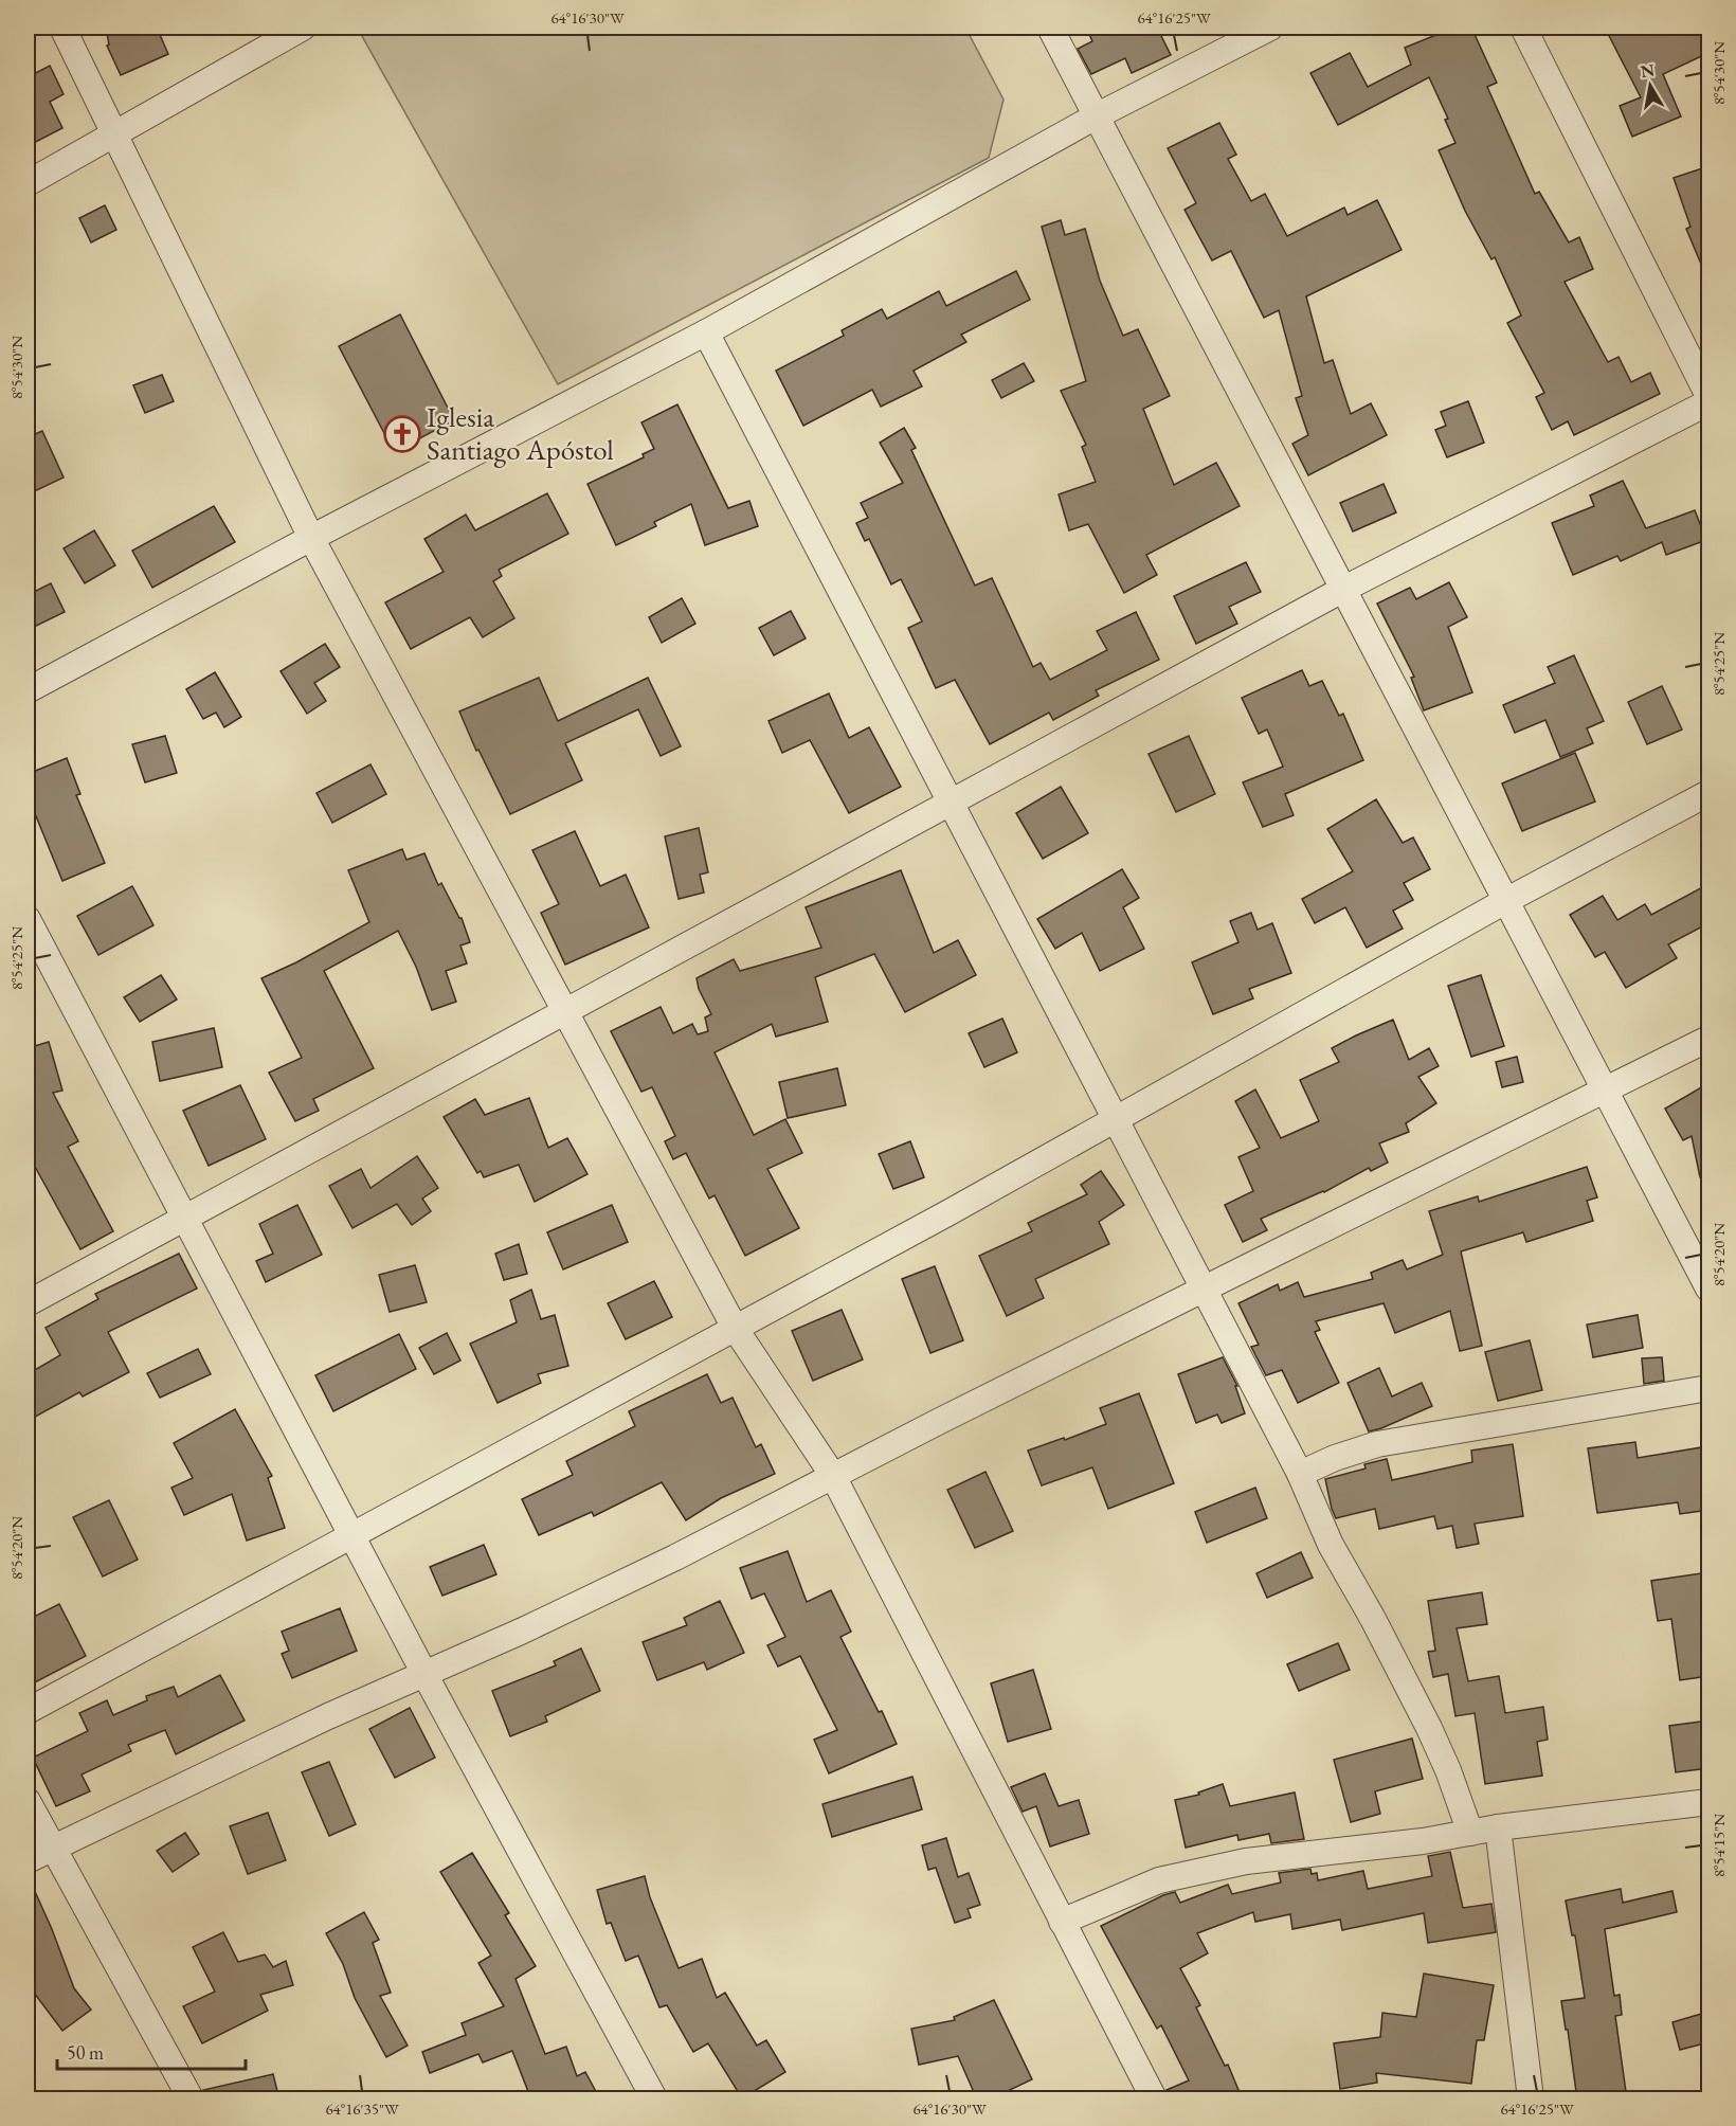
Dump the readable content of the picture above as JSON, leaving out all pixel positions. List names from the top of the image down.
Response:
{
  "places": {
    "church": ["Iglesia Santiago Apóstol"]
  },
  "scale_bar": "50 m",
  "north": "top",
  "coordinates": [
    "64°16'30\"W",
    "64°16'25\"W",
    "8°54'30\"N",
    "8°54'25\"N",
    "8°54'20\"N",
    "8°54'15\"N",
    "64°16'35\"W"
  ]
}
